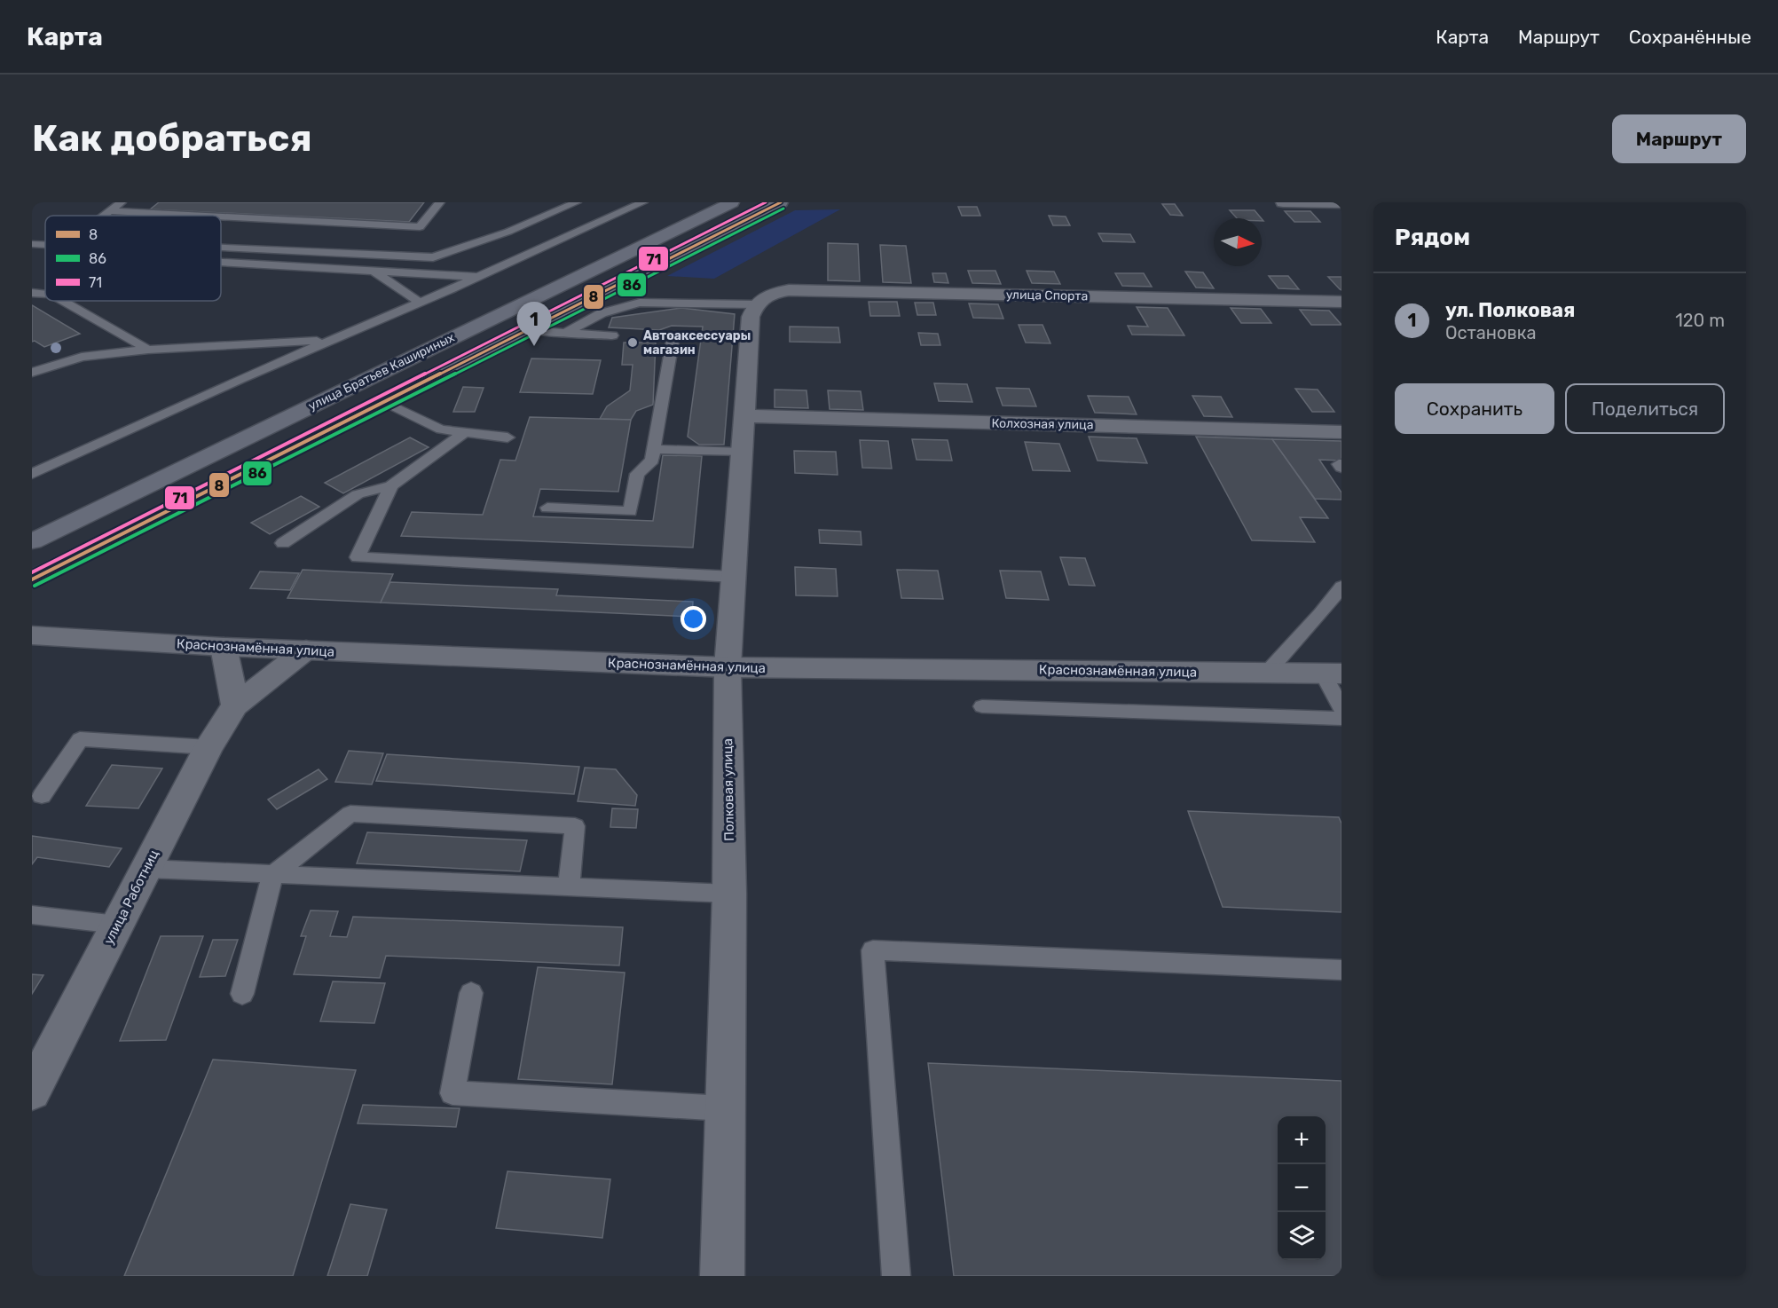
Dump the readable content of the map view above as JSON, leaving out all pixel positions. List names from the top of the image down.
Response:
{
  "streets": {
    "main road": ["улица Братьев Кашириных"],
    "street": [
      "улица Спорта",
      "Колхозная улица",
      "Краснознамённая улица",
      "Полковая улица",
      "улица Работниц"
    ]
  },
  "crossings": [
    ["улица Спорта", "Полковая улица"],
    ["Колхозная улица", "Полковая улица"],
    ["Краснознамённая улица", "Полковая улица"],
    ["Краснознамённая улица", "улица Работниц"]
  ],
  "places": ["Автоаксессуары магазин"],
  "lines": ["transit line 8", "transit line 71", "transit line 86"],
  "legend": ["8", "86", "71"],
  "north": "right",
  "page": {
    "header": "Карта",
    "nav": ["Карта", "Маршрут", "Сохранённые"],
    "buttons": [
      "Маршрут",
      ["Сохранить", "Поделиться"]
    ],
    "title": "Как добраться",
    "heading": "Рядом",
    "list": [
      {
        "mark": "1",
        "name": "ул. Полковая",
        "note": "Остановка",
        "value": "120 m"
      }
    ],
    "pins": "1",
    "map_buttons": ["+", "−"]
  }
}
